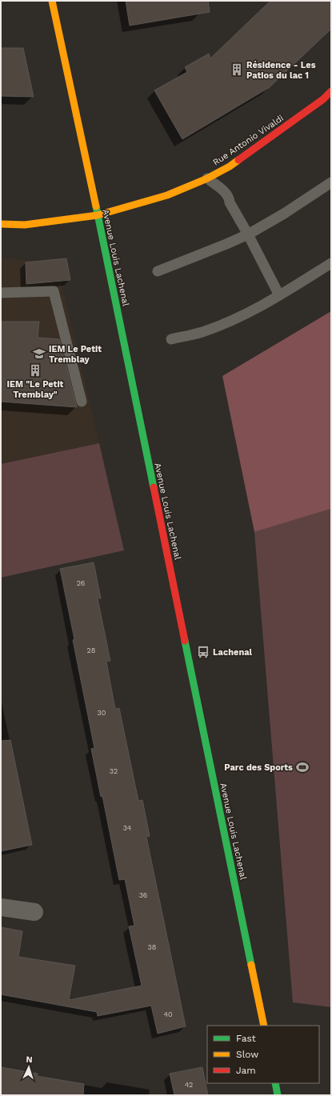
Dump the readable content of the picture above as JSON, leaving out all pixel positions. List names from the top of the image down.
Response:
{
  "streets": {
    "street": ["Rue Antonio Vivaldi", "Avenue Louis Lachenal"]
  },
  "crossings": [
    ["Rue Antonio Vivaldi", "Avenue Louis Lachenal"]
  ],
  "places": {
    "building": ["Résidence - Les Patios du lac 1", "IEM \"Le Petit Tremblay\""],
    "school or university": ["IEM Le Petit Tremblay"],
    "bus stop": ["Lachenal"],
    "sports": ["Parc des Sports"]
  },
  "house_numbers": [
    "26",
    "28",
    "30",
    "32",
    "34",
    "36",
    "38",
    "40",
    "42"
  ],
  "legend": ["Fast", "Slow", "Jam"],
  "north": "top"
}
